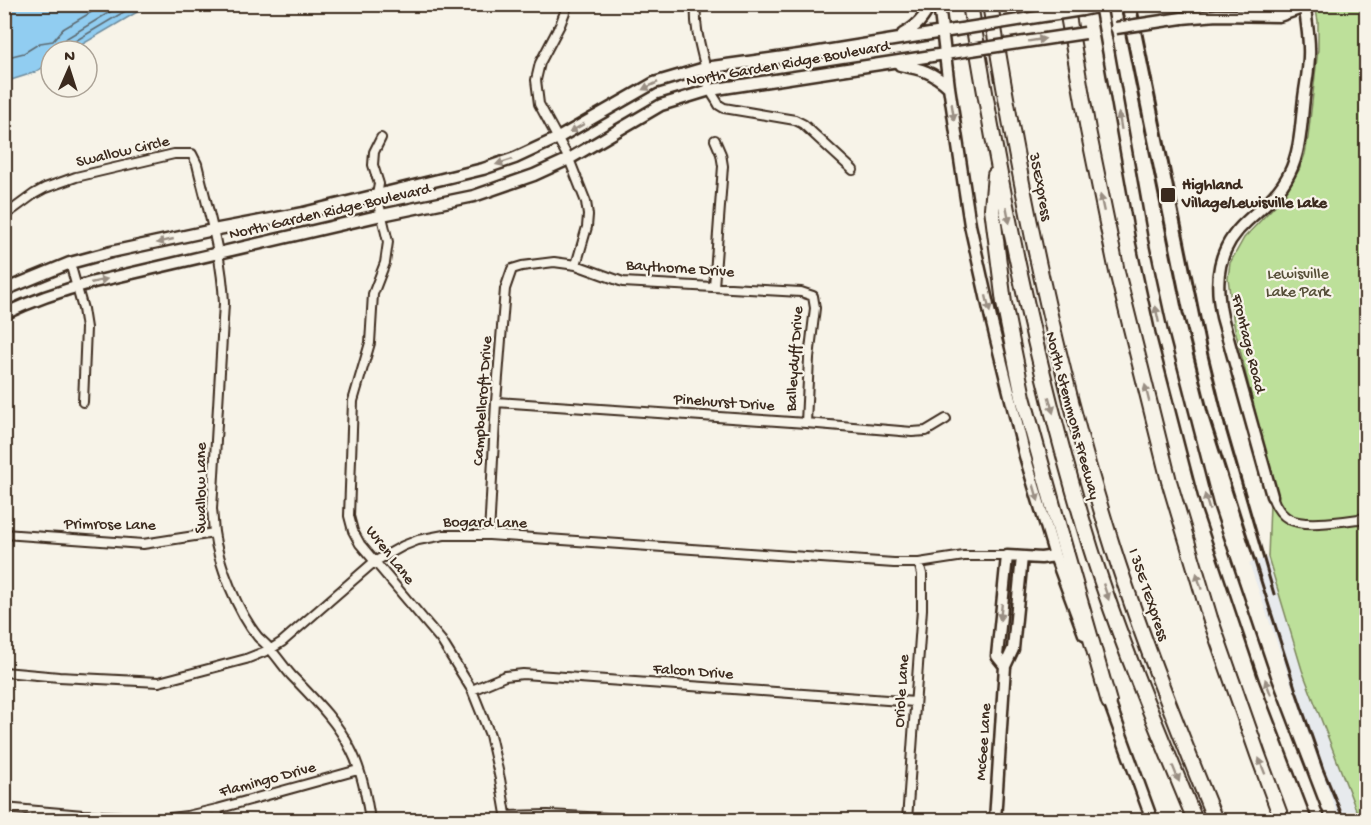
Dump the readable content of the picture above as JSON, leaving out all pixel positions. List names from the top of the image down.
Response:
{
  "streets": {
    "highway": ["35Express", "North Stemmons Freeway", "I 35E TEXpress"],
    "main road": ["North Garden Ridge Boulevard", "Frontage Road", "McGee Lane"],
    "street": [
      "Swallow Circle",
      "Baythorne Drive",
      "Balleyduff Drive",
      "Campbellcroft Drive",
      "Pinehurst Drive",
      "Swallow Lane",
      "Bogard Lane",
      "Primrose Lane",
      "Wren Lane",
      "Falcon Drive",
      "Oriole Lane",
      "Flamingo Drive"
    ]
  },
  "crossings": [
    ["North Garden Ridge Boulevard", "Swallow Circle"],
    ["North Garden Ridge Boulevard", "Frontage Road"],
    ["North Garden Ridge Boulevard", "Swallow Lane"],
    ["North Garden Ridge Boulevard", "Wren Lane"],
    ["Swallow Circle", "Swallow Lane"],
    ["35Express", "I 35E TEXpress"],
    ["Baythorne Drive", "Balleyduff Drive"],
    ["Baythorne Drive", "Campbellcroft Drive"],
    ["Balleyduff Drive", "Pinehurst Drive"],
    ["Campbellcroft Drive", "Pinehurst Drive"],
    ["Campbellcroft Drive", "Bogard Lane"],
    ["Swallow Lane", "Bogard Lane"],
    ["Swallow Lane", "Primrose Lane"],
    ["Swallow Lane", "Flamingo Drive"],
    ["Bogard Lane", "Wren Lane"],
    ["Bogard Lane", "Oriole Lane"],
    ["Bogard Lane", "McGee Lane"],
    ["Wren Lane", "Falcon Drive"],
    ["Falcon Drive", "Oriole Lane"]
  ],
  "parks": ["Lewisville Lake Park"],
  "places": {
    "transit": ["Highland Village/Lewisville Lake"]
  },
  "north": "top"
}
